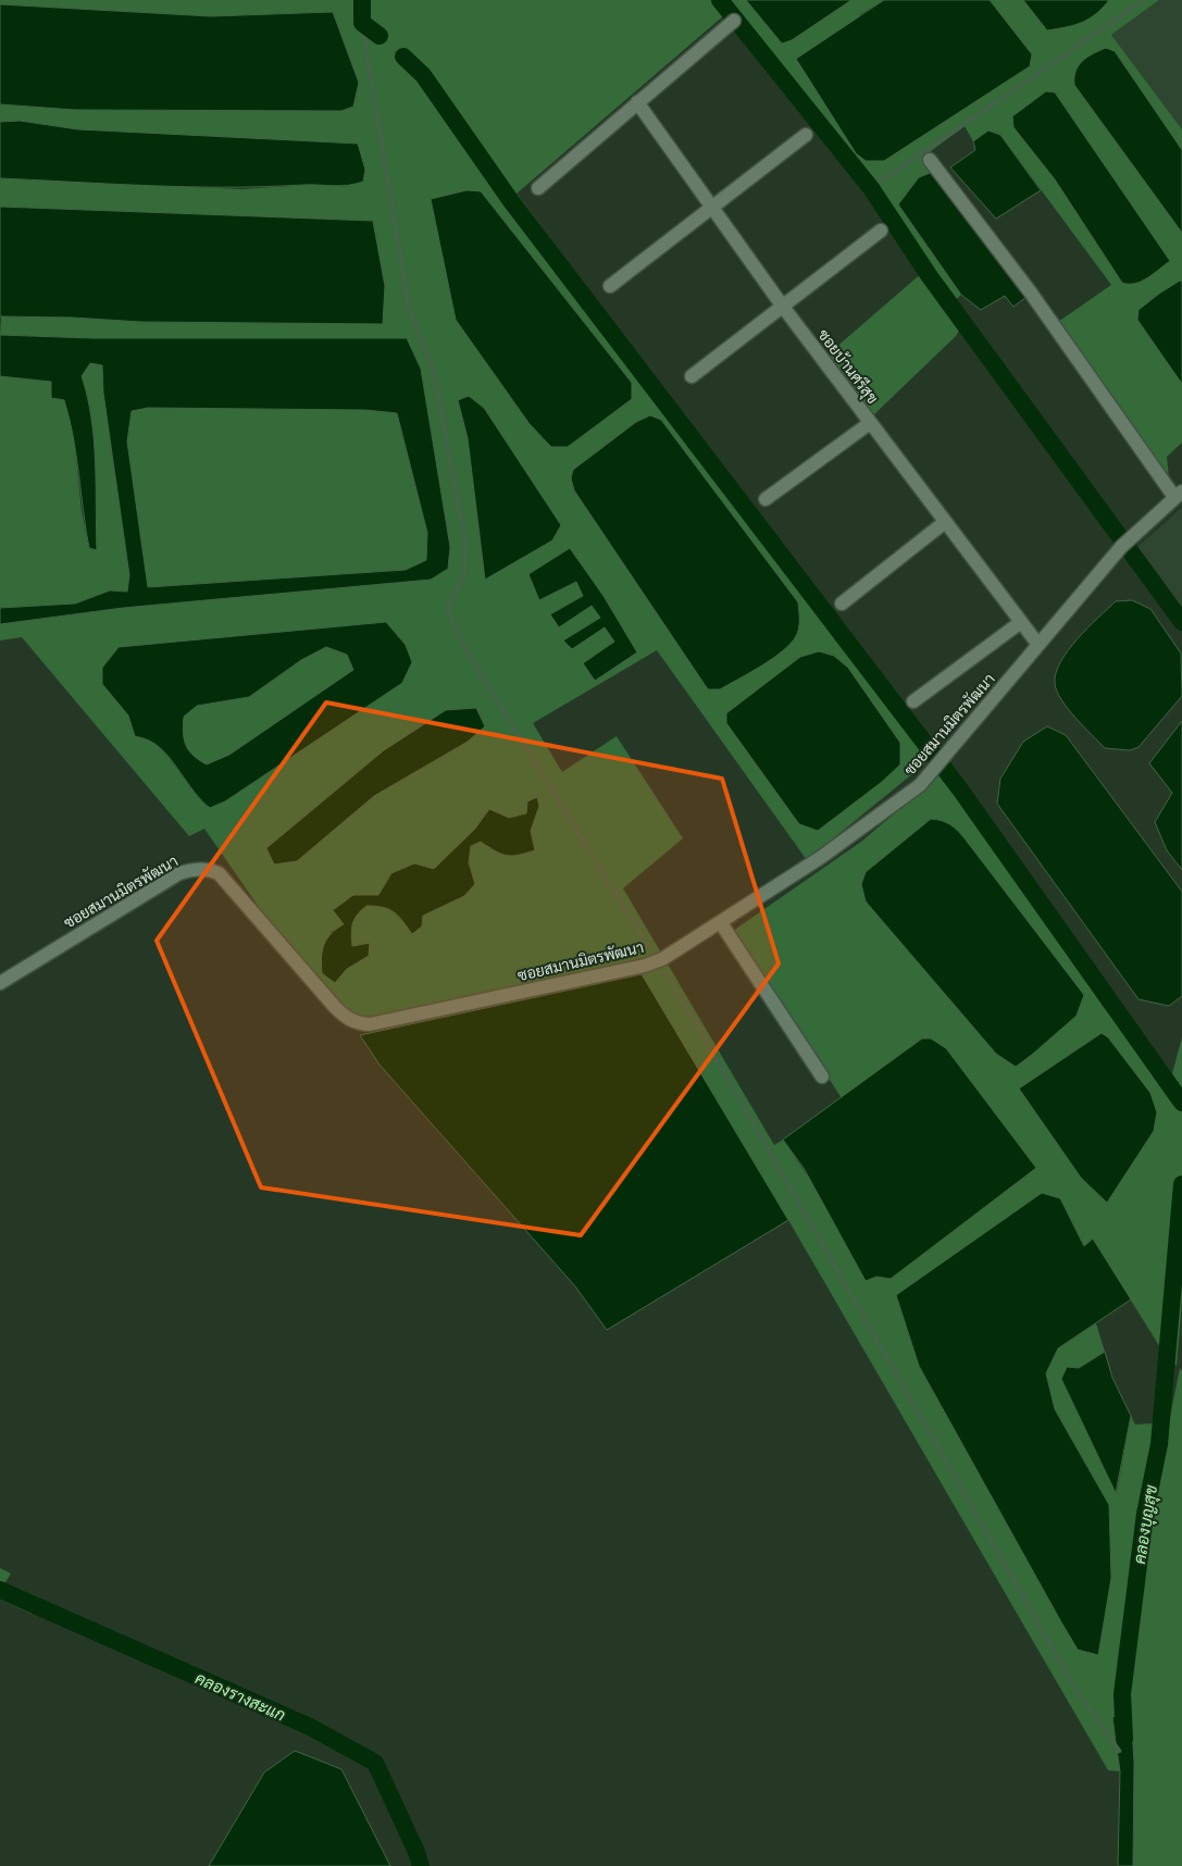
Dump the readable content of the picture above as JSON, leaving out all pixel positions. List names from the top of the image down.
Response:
{
  "streets": {
    "street": ["ซอยบ้านศรีสุข", "ซอยสมานมิตรพัฒนา"]
  },
  "crossings": [
    ["ซอยบ้านศรีสุข", "ซอยสมานมิตรพัฒนา"]
  ],
  "water": ["คลองบุญสุข", "คลองรางสะแก"]
}
